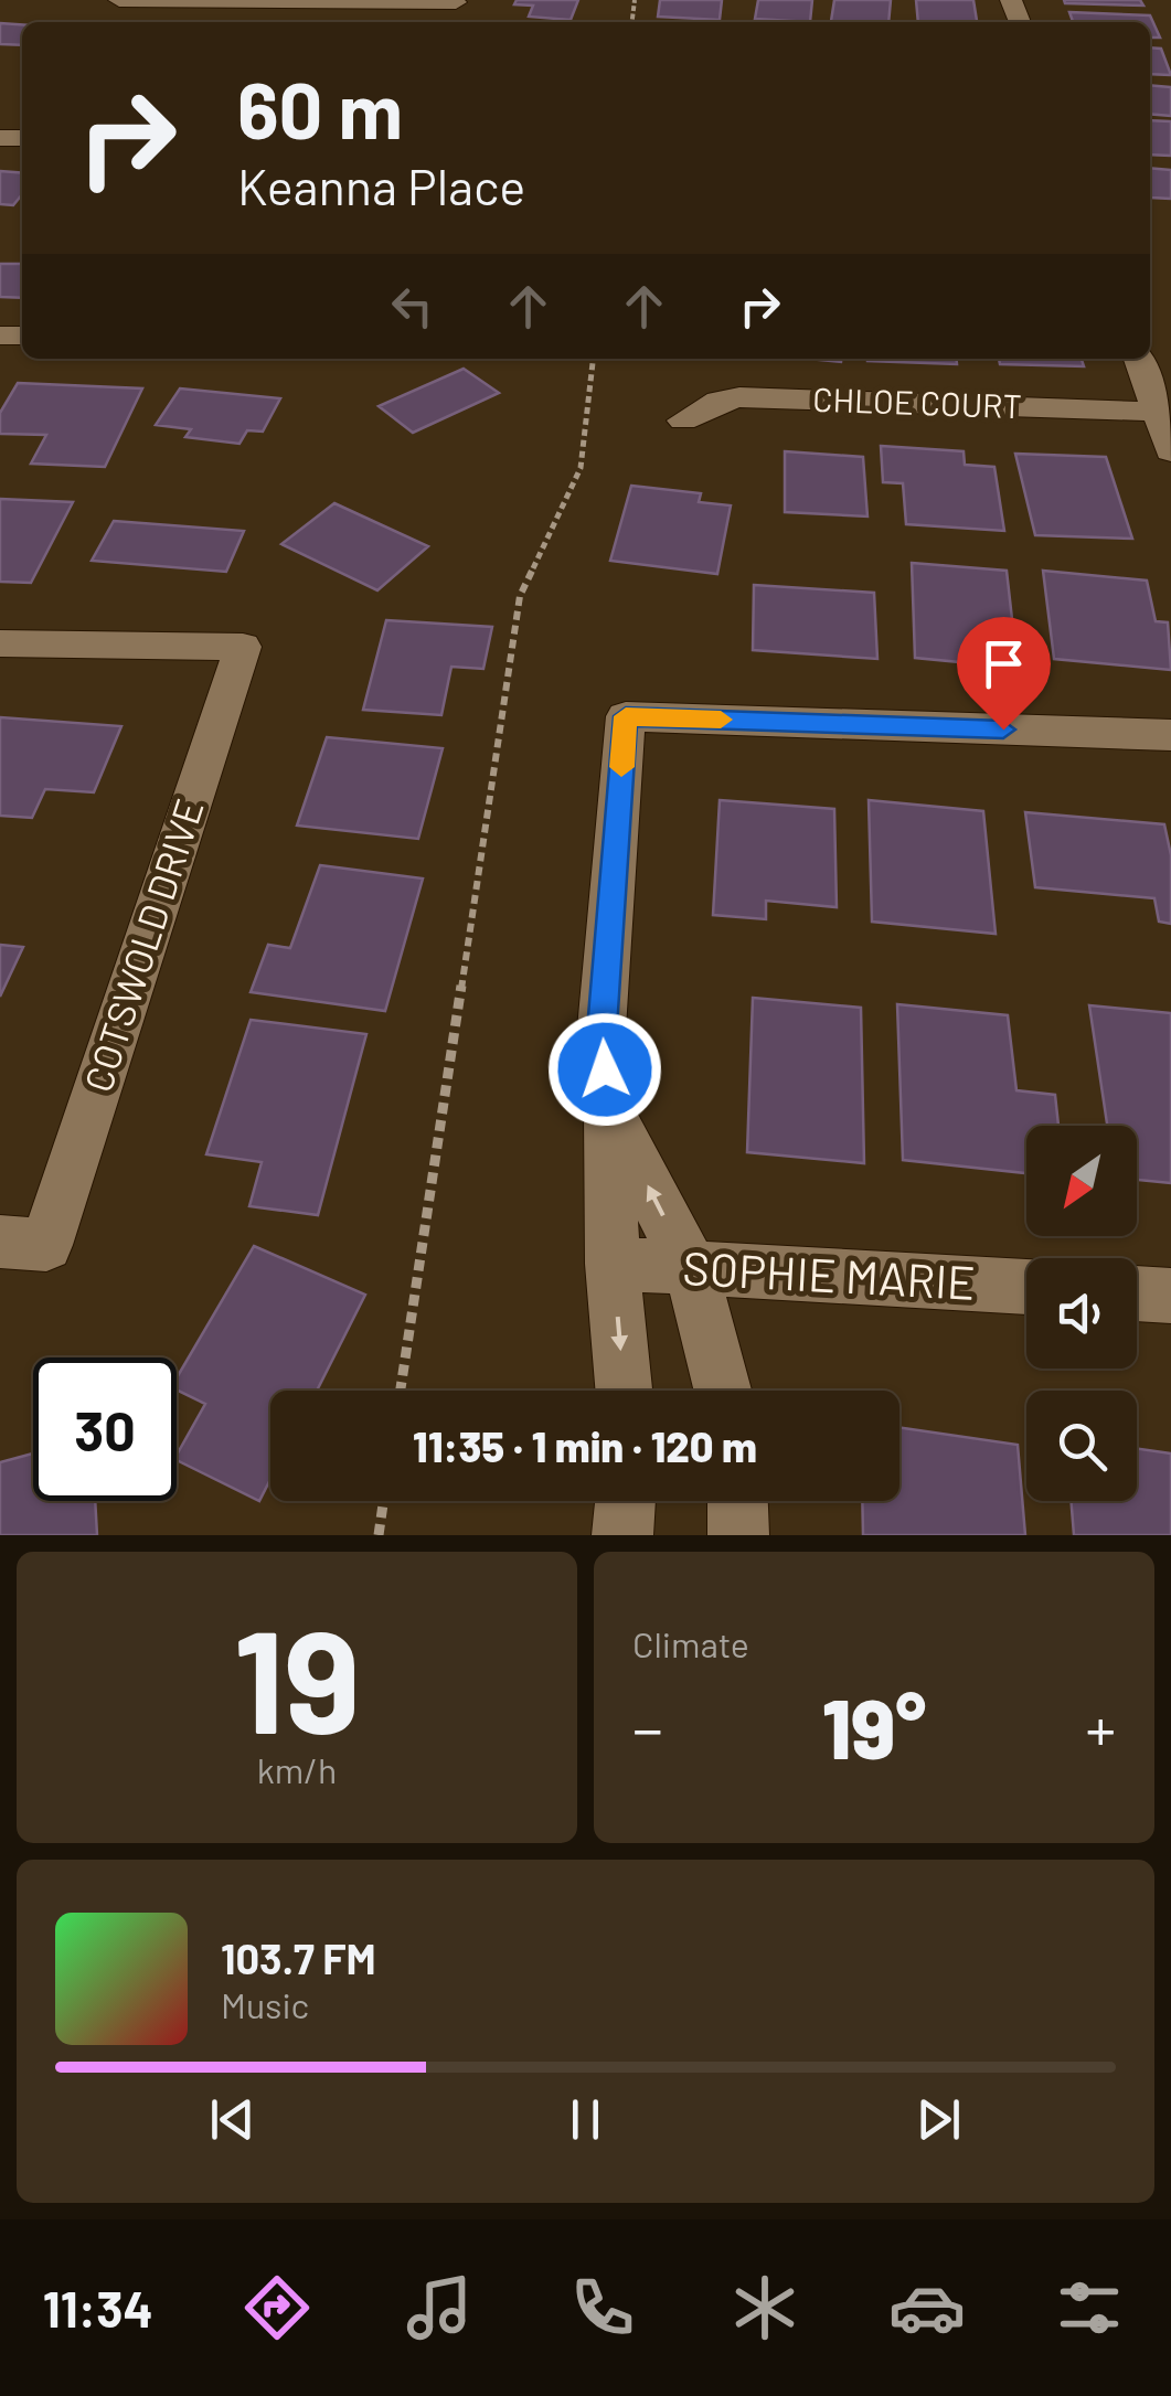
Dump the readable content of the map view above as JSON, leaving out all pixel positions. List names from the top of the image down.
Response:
{
  "streets": {
    "street": ["CHLOE COURT", "COTSWOLD DRIVE", "SOPHIE MARIE"]
  },
  "north": "bottom left",
  "page": {
    "turn": ["60 m", "Keanna Place"],
    "limit": "30",
    "trip": "11:35 · 1 min · 120 m",
    "tile": [
      ["19", "km/h"],
      "Climate"
    ],
    "heat": ["−", "19°", "+"],
    "song": ["103.7 FM", "Music"],
    "tabs": "11:34"
  }
}
